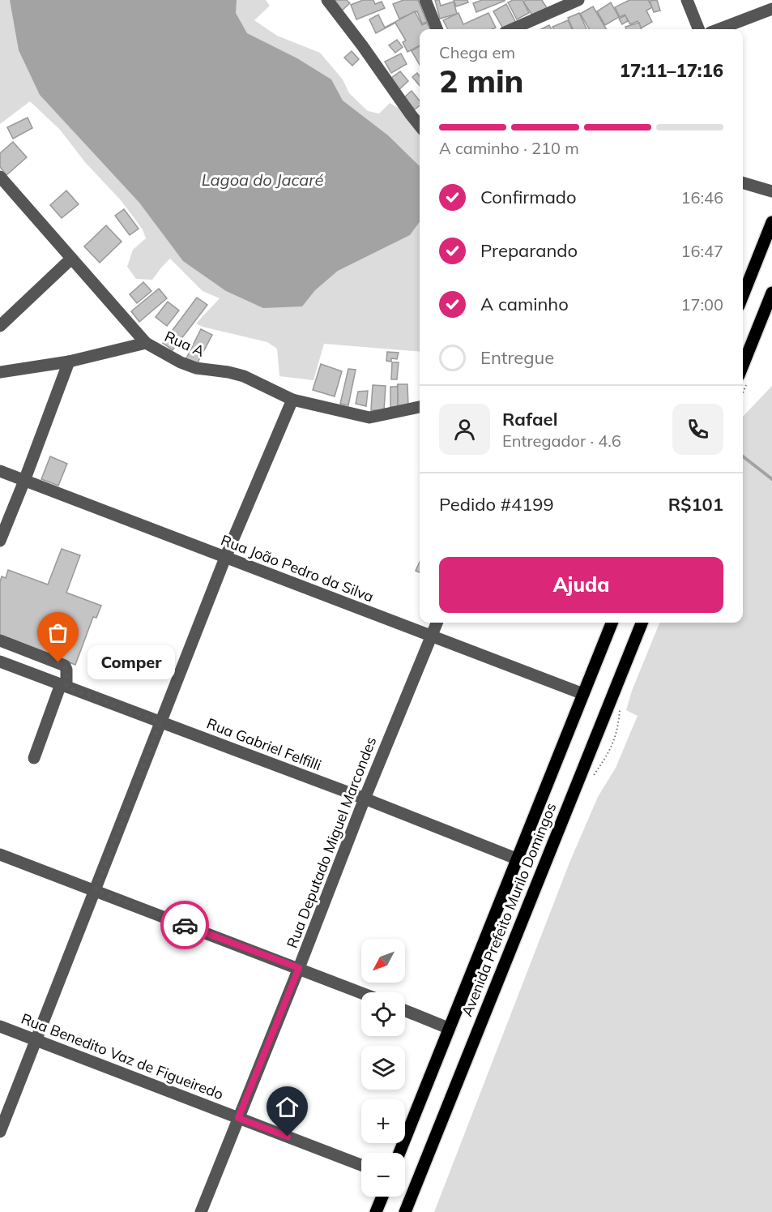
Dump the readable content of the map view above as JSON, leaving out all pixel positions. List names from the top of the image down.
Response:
{
  "streets": {
    "main road": ["Avenida Prefeito Murilo Domingos"],
    "street": [
      "Rua A",
      "Rua João Pedro da Silva",
      "Rua Gabriel Felfilli",
      "Rua Deputado Miguel Marcondes",
      "Rua Benedito Vaz de Figueiredo"
    ]
  },
  "crossings": [
    ["Rua João Pedro da Silva", "Rua Deputado Miguel Marcondes"],
    ["Rua João Pedro da Silva", "Avenida Prefeito Murilo Domingos"],
    ["Rua Gabriel Felfilli", "Rua Deputado Miguel Marcondes"],
    ["Rua Gabriel Felfilli", "Avenida Prefeito Murilo Domingos"],
    ["Rua Deputado Miguel Marcondes", "Rua Benedito Vaz de Figueiredo"]
  ],
  "water": ["Lagoa do Jacaré"],
  "places": ["Comper"],
  "north": "bottom left",
  "page": {
    "heading": ["2 min", "Chega em", "17:11–17:16"],
    "panel": [
      "Rafael",
      "Entregador · 4.6",
      "Pedido #4199",
      "R$101"
    ],
    "bar": "A caminho · 210 m",
    "list": [
      ["Confirmado", "16:46"],
      ["Preparando", "16:47"],
      ["A caminho", "17:00"],
      "Entregue"
    ],
    "buttons": "Ajuda",
    "bubble": "Comper",
    "map_buttons": ["+", "−"]
  }
}
